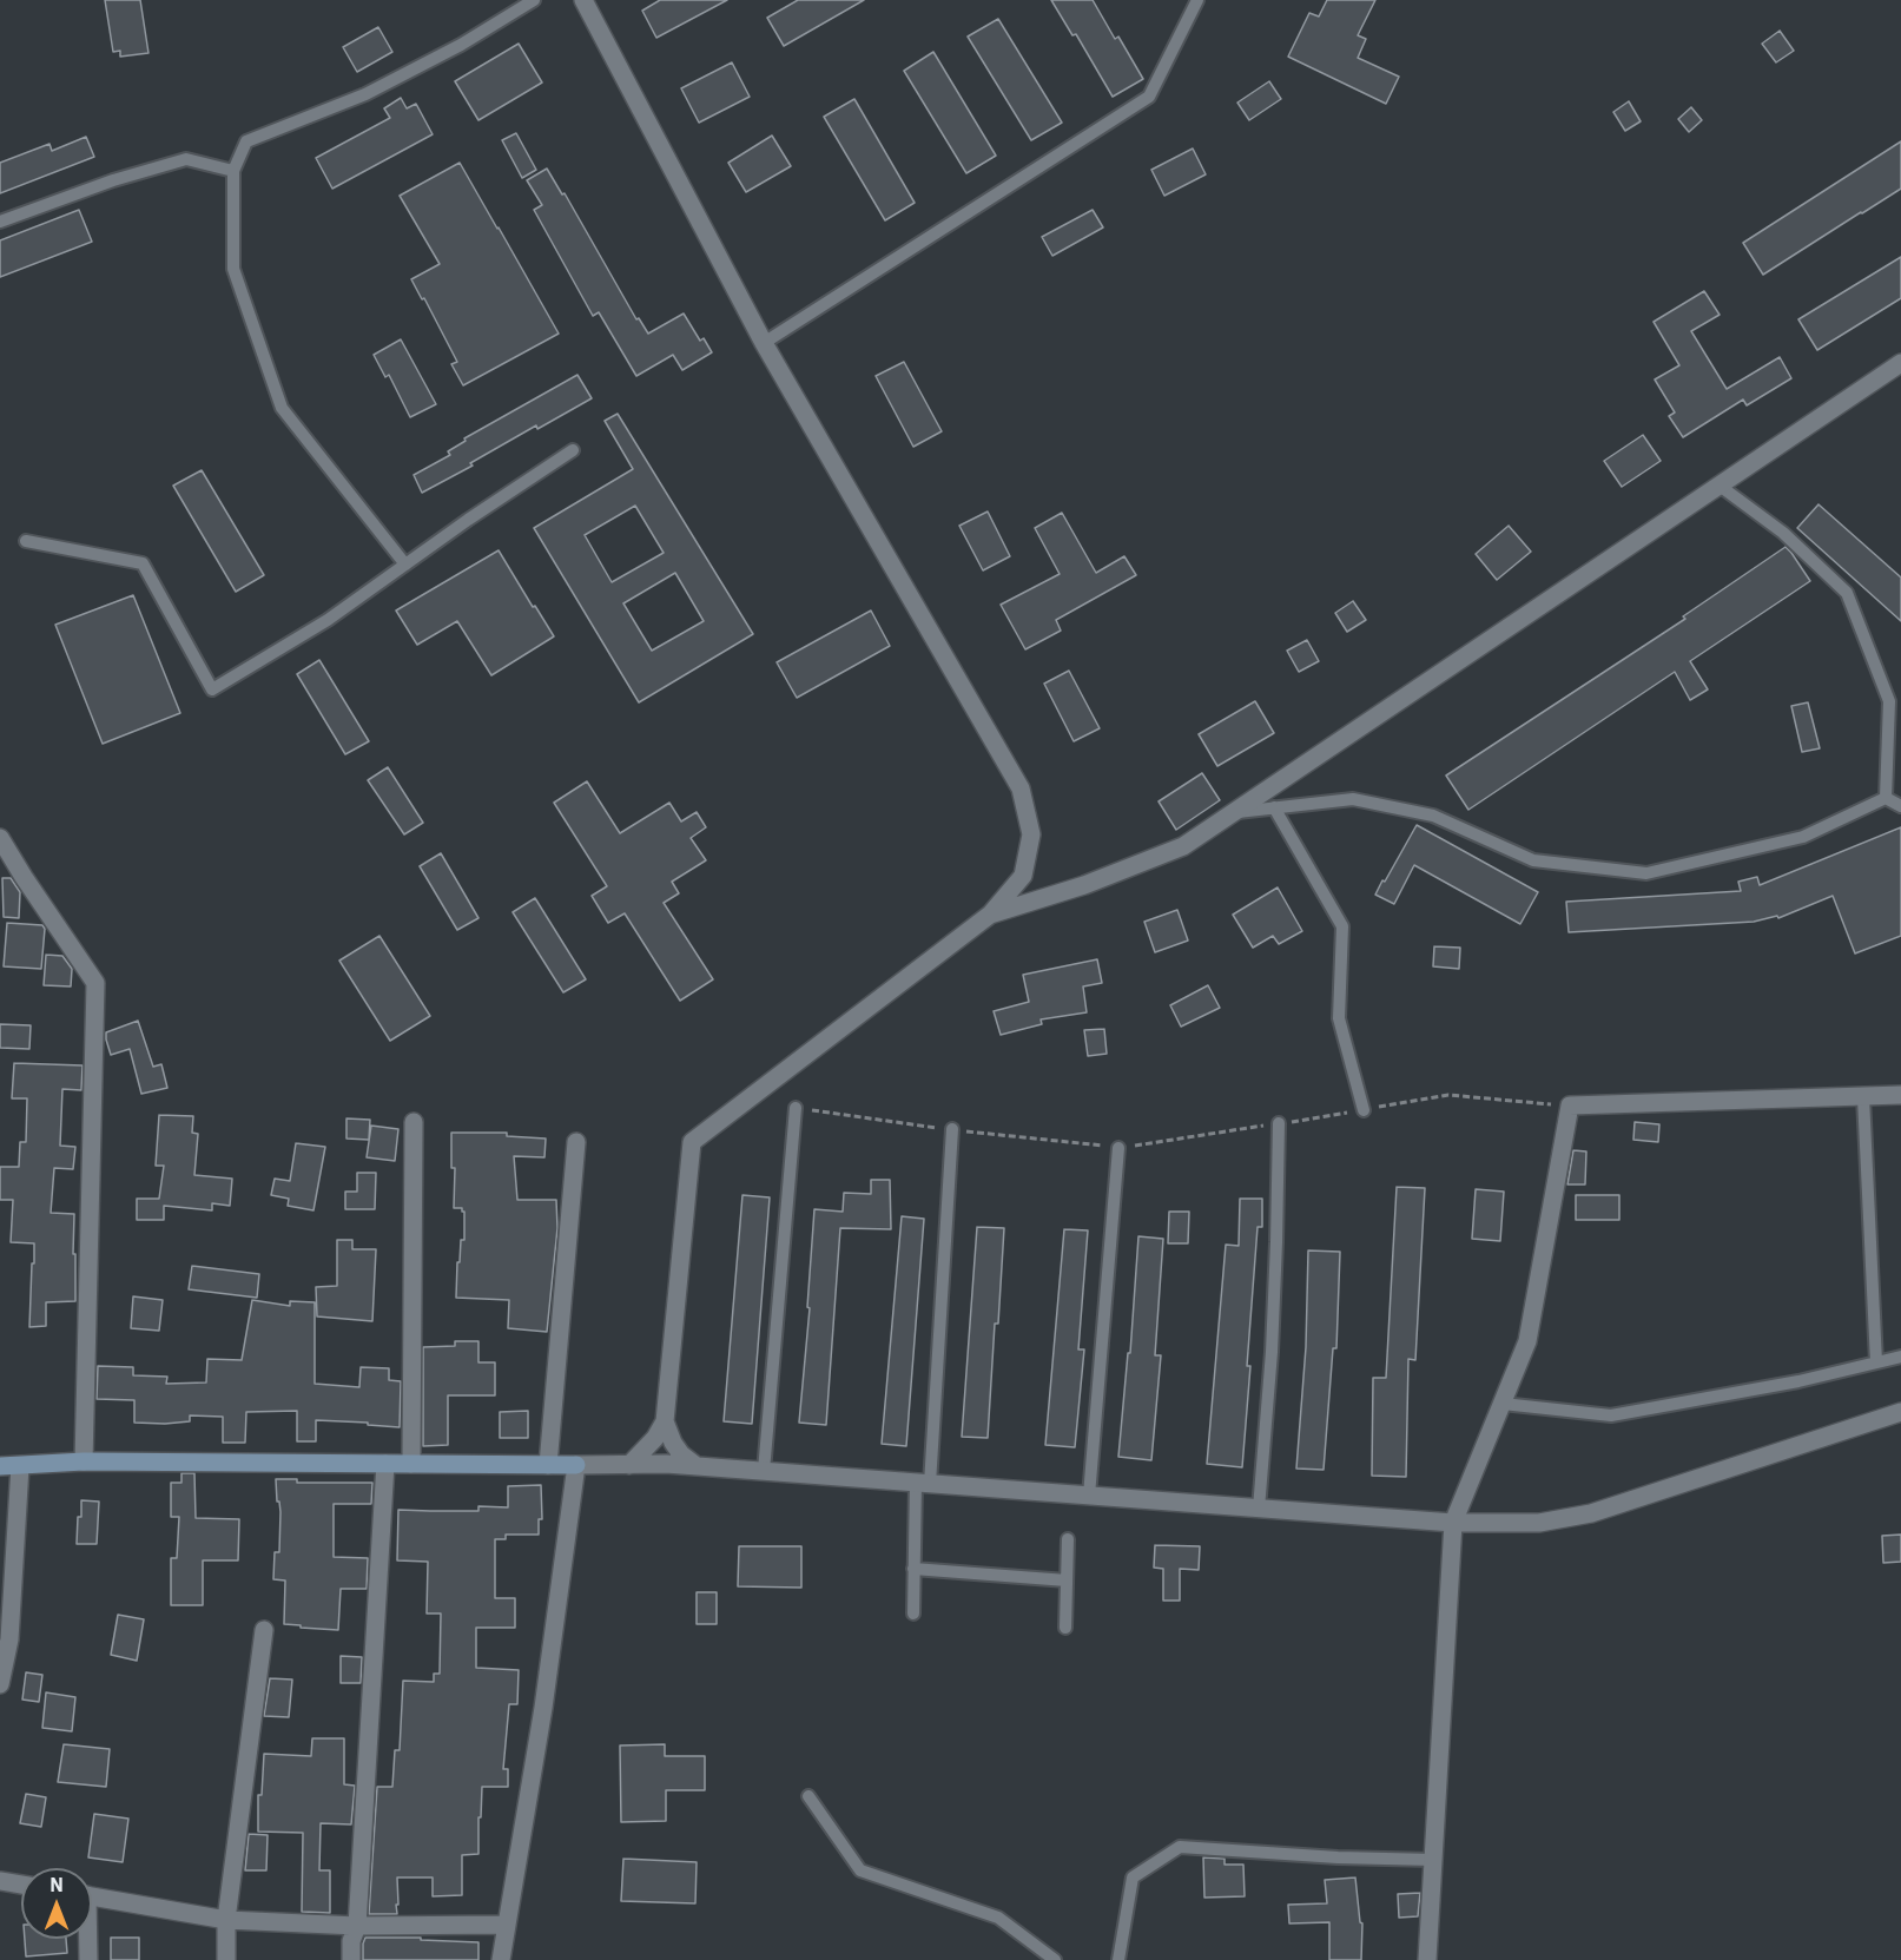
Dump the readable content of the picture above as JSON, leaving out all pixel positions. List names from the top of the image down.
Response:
{
  "north": "top"
}
